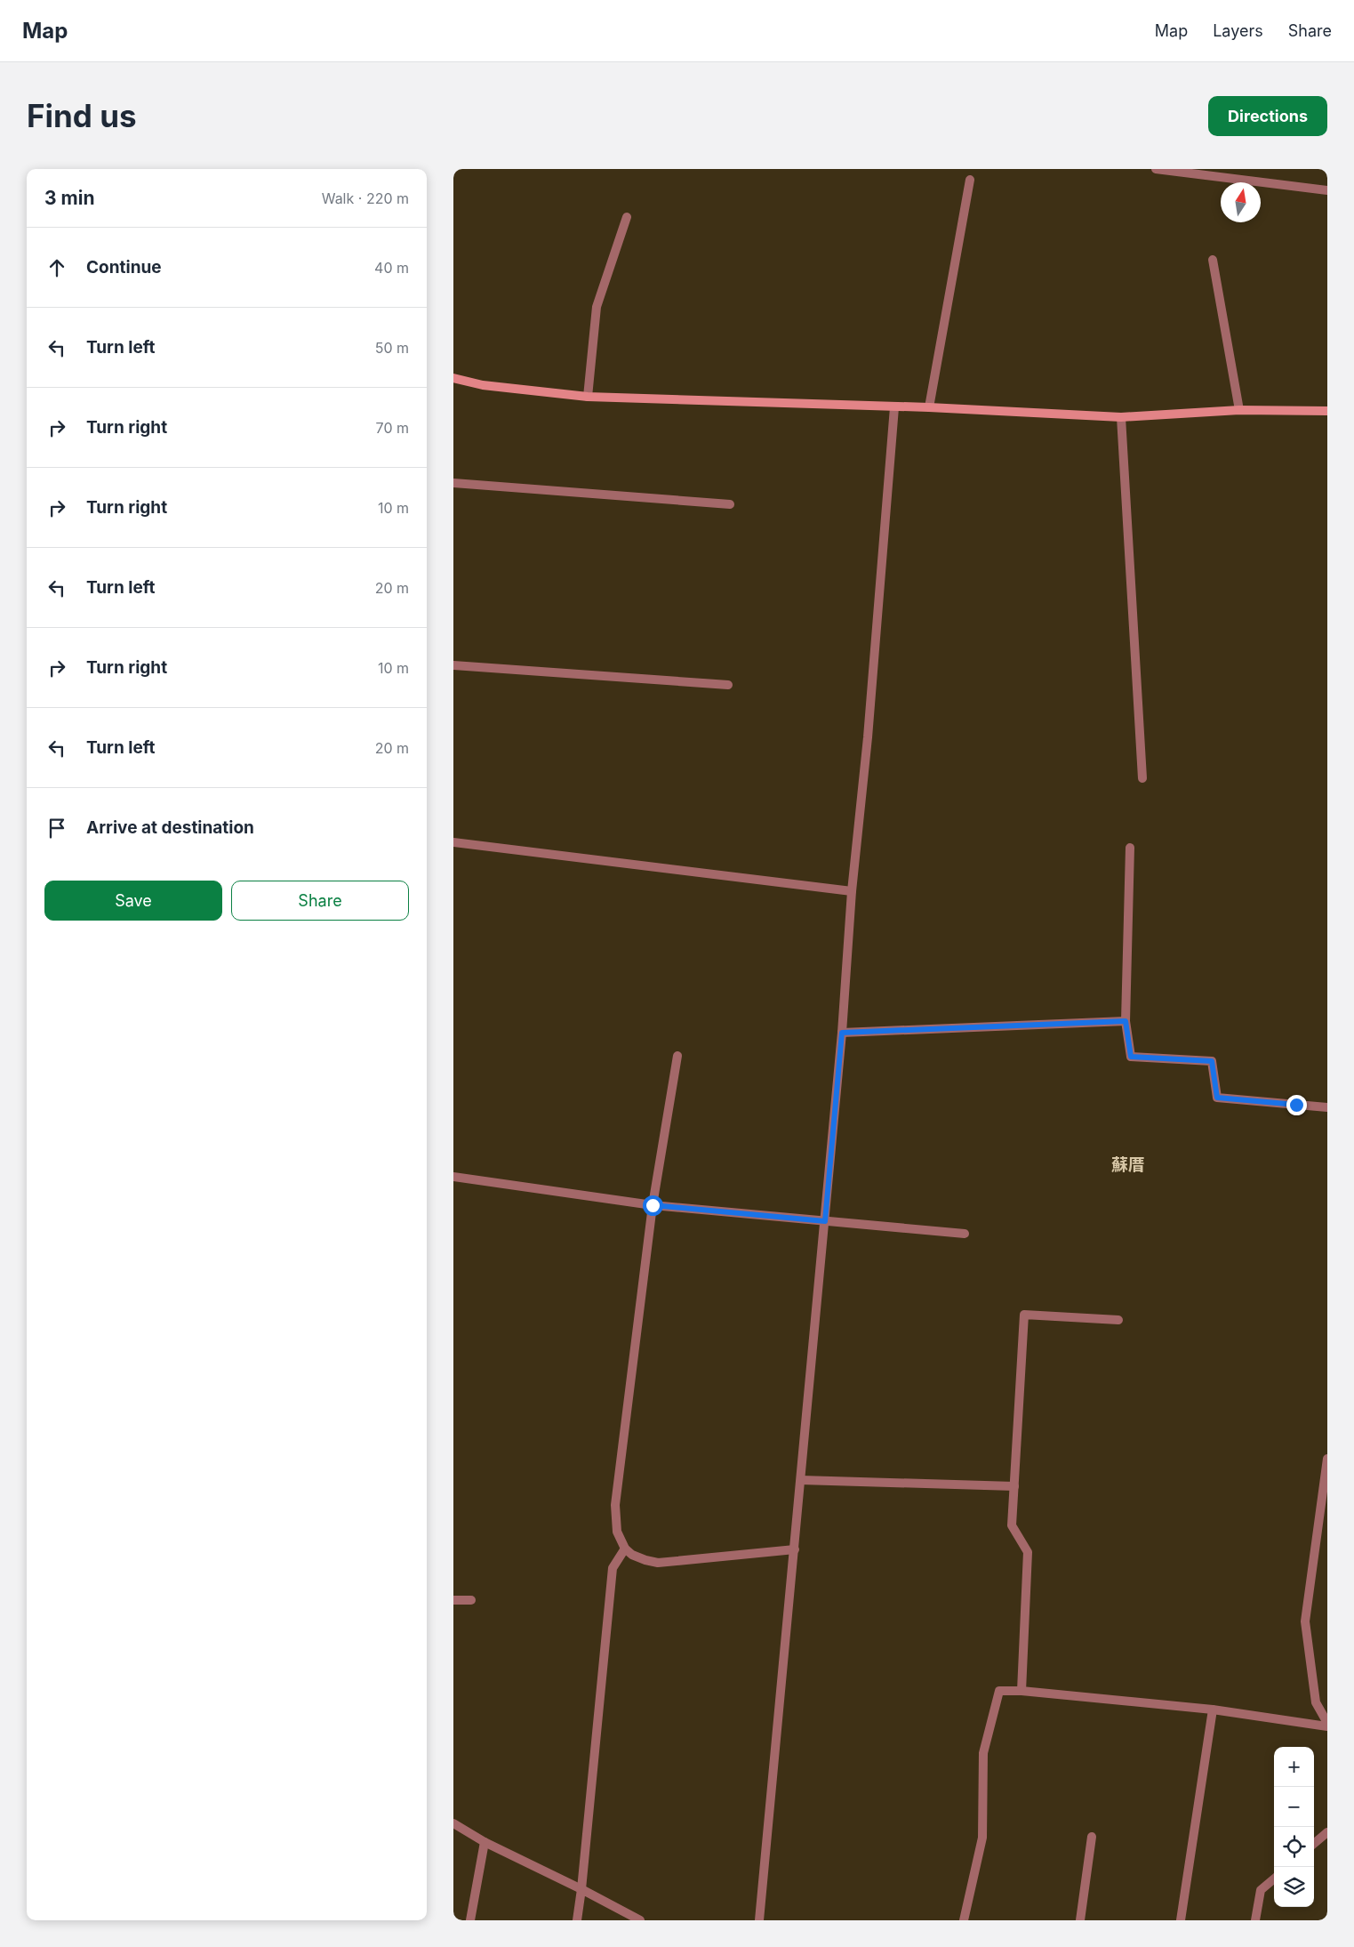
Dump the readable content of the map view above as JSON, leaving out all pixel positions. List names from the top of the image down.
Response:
{
  "districts": ["蘇厝"],
  "north": "top",
  "page": {
    "header": "Map",
    "nav": ["Map", "Layers", "Share"],
    "buttons": [
      "Directions",
      ["Save", "Share"]
    ],
    "title": "Find us",
    "heading": ["3 min", "Walk · 220 m"],
    "list": [
      ["Continue", "40 m"],
      ["Turn left", "50 m"],
      ["Turn right", "70 m"],
      ["Turn right", "10 m"],
      ["Turn left", "20 m"],
      ["Turn right", "10 m"],
      ["Turn left", "20 m"],
      "Arrive at destination"
    ],
    "map_buttons": ["+", "−"]
  }
}
